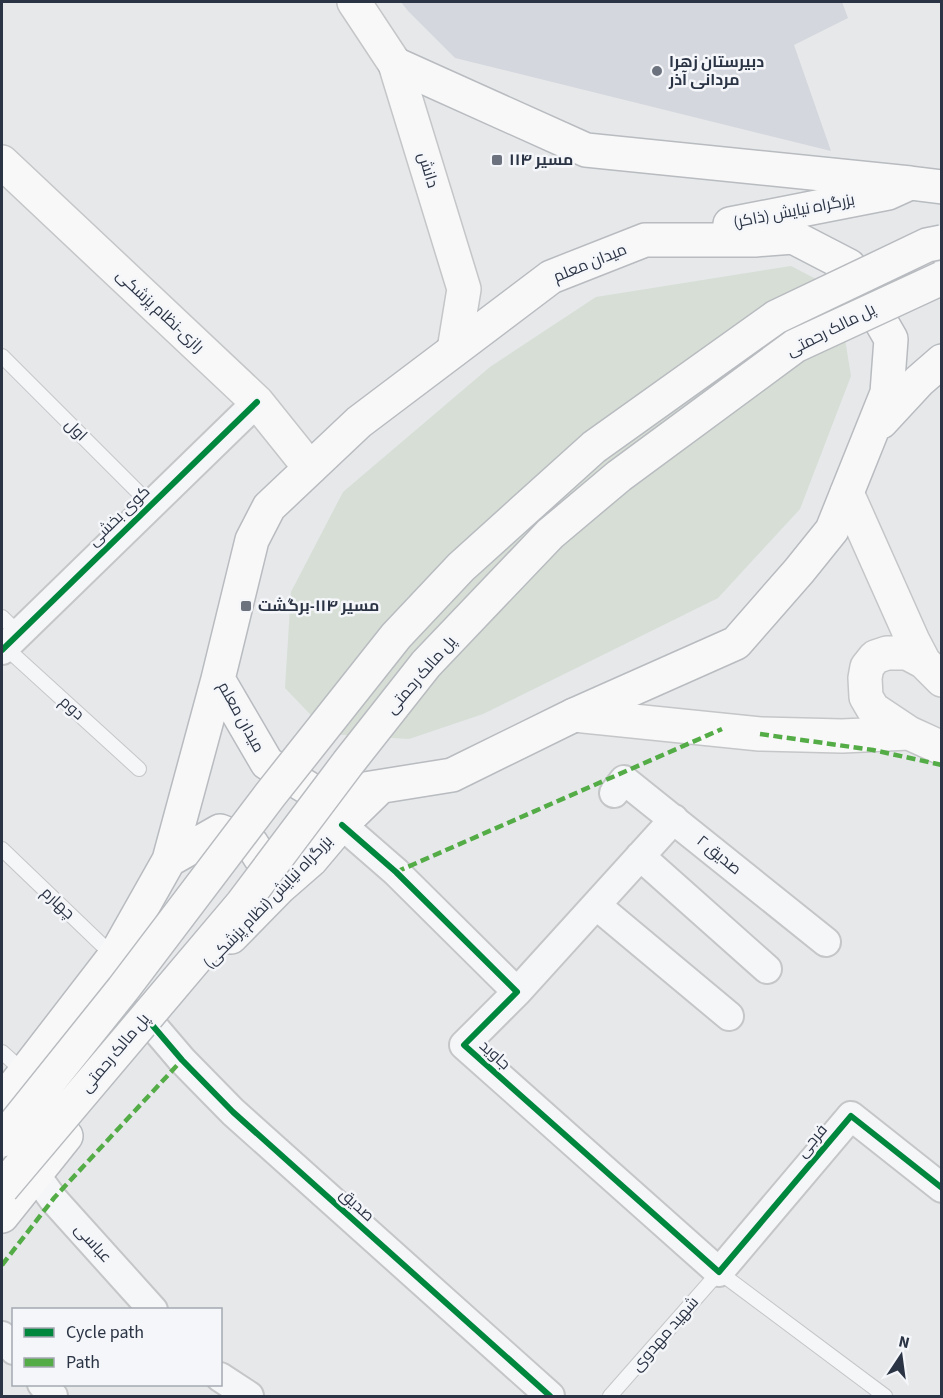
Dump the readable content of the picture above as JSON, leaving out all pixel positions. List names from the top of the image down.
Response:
{
  "streets": {
    "main road": [
      "دانش",
      "بزرگراه نیایش (ذاکر)",
      "میدان معلم",
      "رازی-نظام پزشکی",
      "پل مالک رحمتی",
      "بزرگراه نیایش (نظام پزشکی)"
    ],
    "street": [
      "کوی بخشی",
      "صدیق ۲",
      "جاوید",
      "فرجی",
      "صدیق",
      "عباسی"
    ],
    "lane": [
      "اول",
      "دوم",
      "چهارم",
      "شهید مهدوی"
    ]
  },
  "crossings": [
    ["دانش", "میدان معلم"],
    ["بزرگراه نیایش (ذاکر)", "میدان معلم"],
    ["میدان معلم", "رازی-نظام پزشکی"],
    ["میدان معلم", "بزرگراه نیایش (نظام پزشکی)"],
    ["رازی-نظام پزشکی", "کوی بخشی"],
    ["اول", "کوی بخشی"],
    ["کوی بخشی", "دوم"],
    ["بزرگراه نیایش (نظام پزشکی)", "صدیق"],
    ["بزرگراه نیایش (نظام پزشکی)", "عباسی"],
    ["جاوید", "فرجی"],
    ["جاوید", "شهید مهدوی"],
    ["فرجی", "شهید مهدوی"]
  ],
  "places": {
    "other": ["دبیرستان زهرا مردانی آذر"],
    "transit": ["مسیر ۱۱۴", "مسیر ۱۱۴-برگشت"]
  },
  "legend": ["Cycle path", "Path"],
  "north": "top"
}
